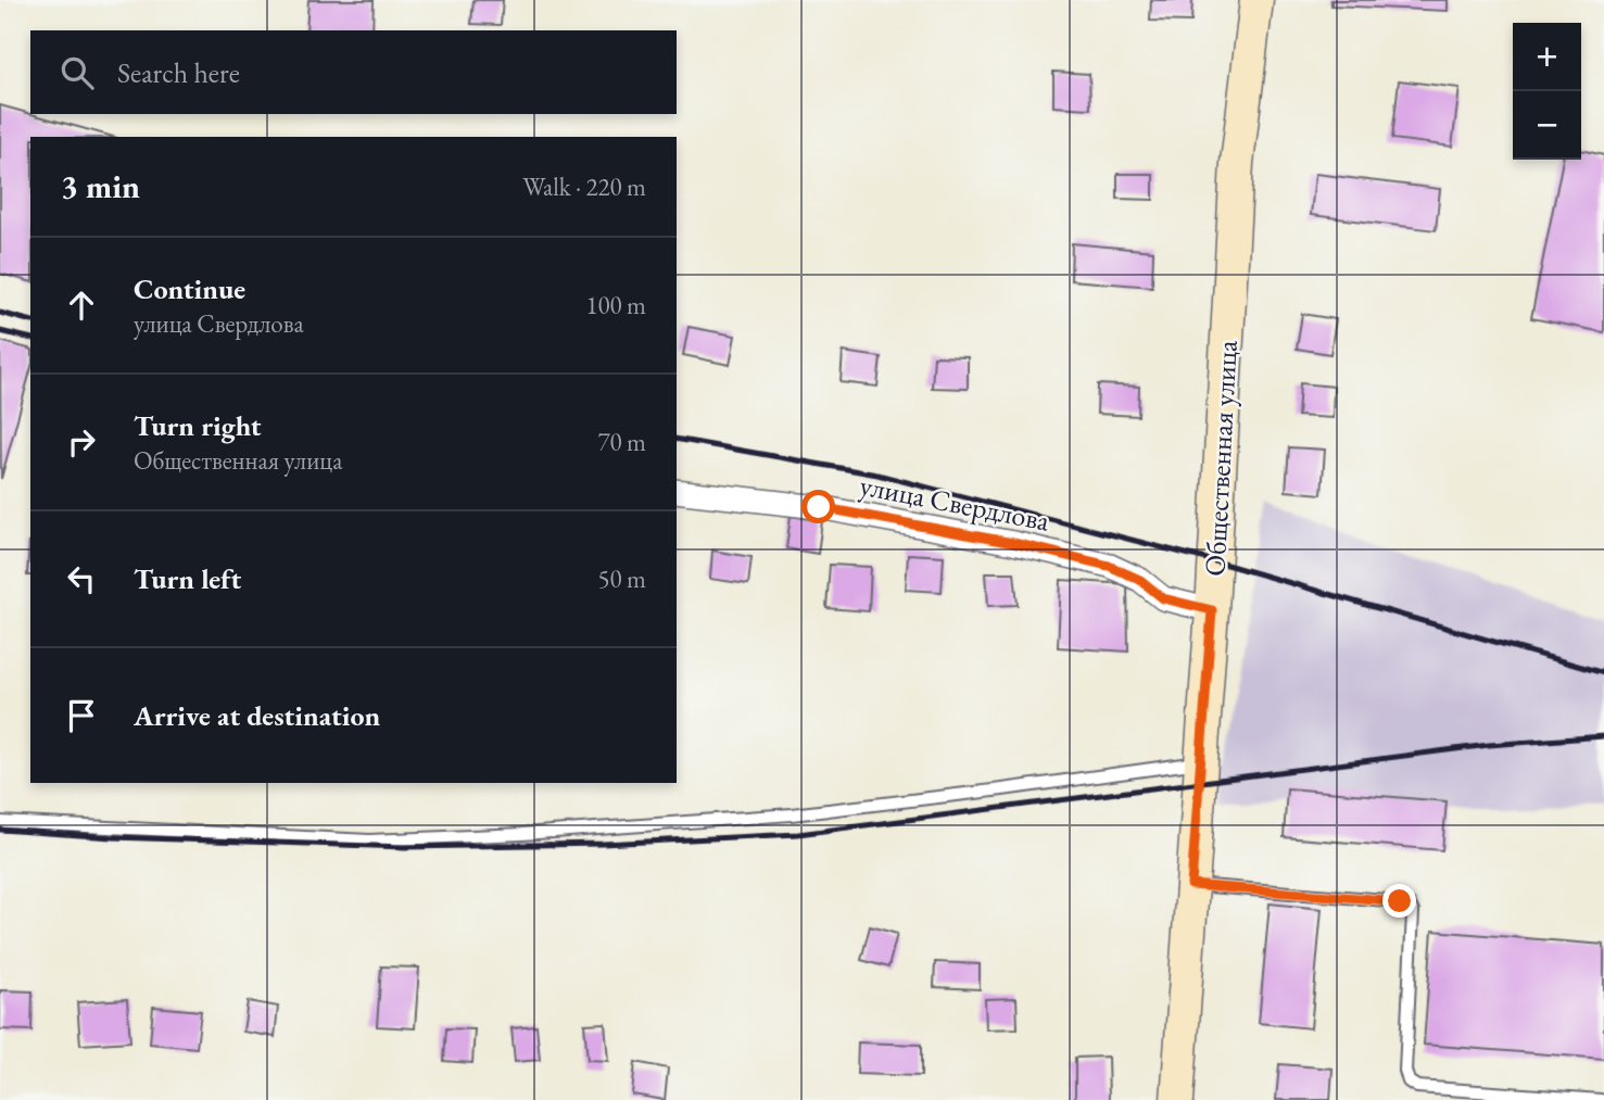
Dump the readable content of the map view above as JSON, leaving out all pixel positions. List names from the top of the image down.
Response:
{
  "streets": {
    "main road": ["Общественная улица"],
    "street": ["улица Свердлова"]
  },
  "crossings": [
    ["Общественная улица", "улица Свердлова"]
  ],
  "page": {
    "map_buttons": ["+", "−"],
    "search": "Search here",
    "heading": ["3 min", "Walk · 220 m"],
    "list": [
      ["Continue", "улица Свердлова", "100 m"],
      ["Turn right", "Общественная улица", "70 m"],
      ["Turn left", "50 m"],
      "Arrive at destination"
    ]
  }
}
